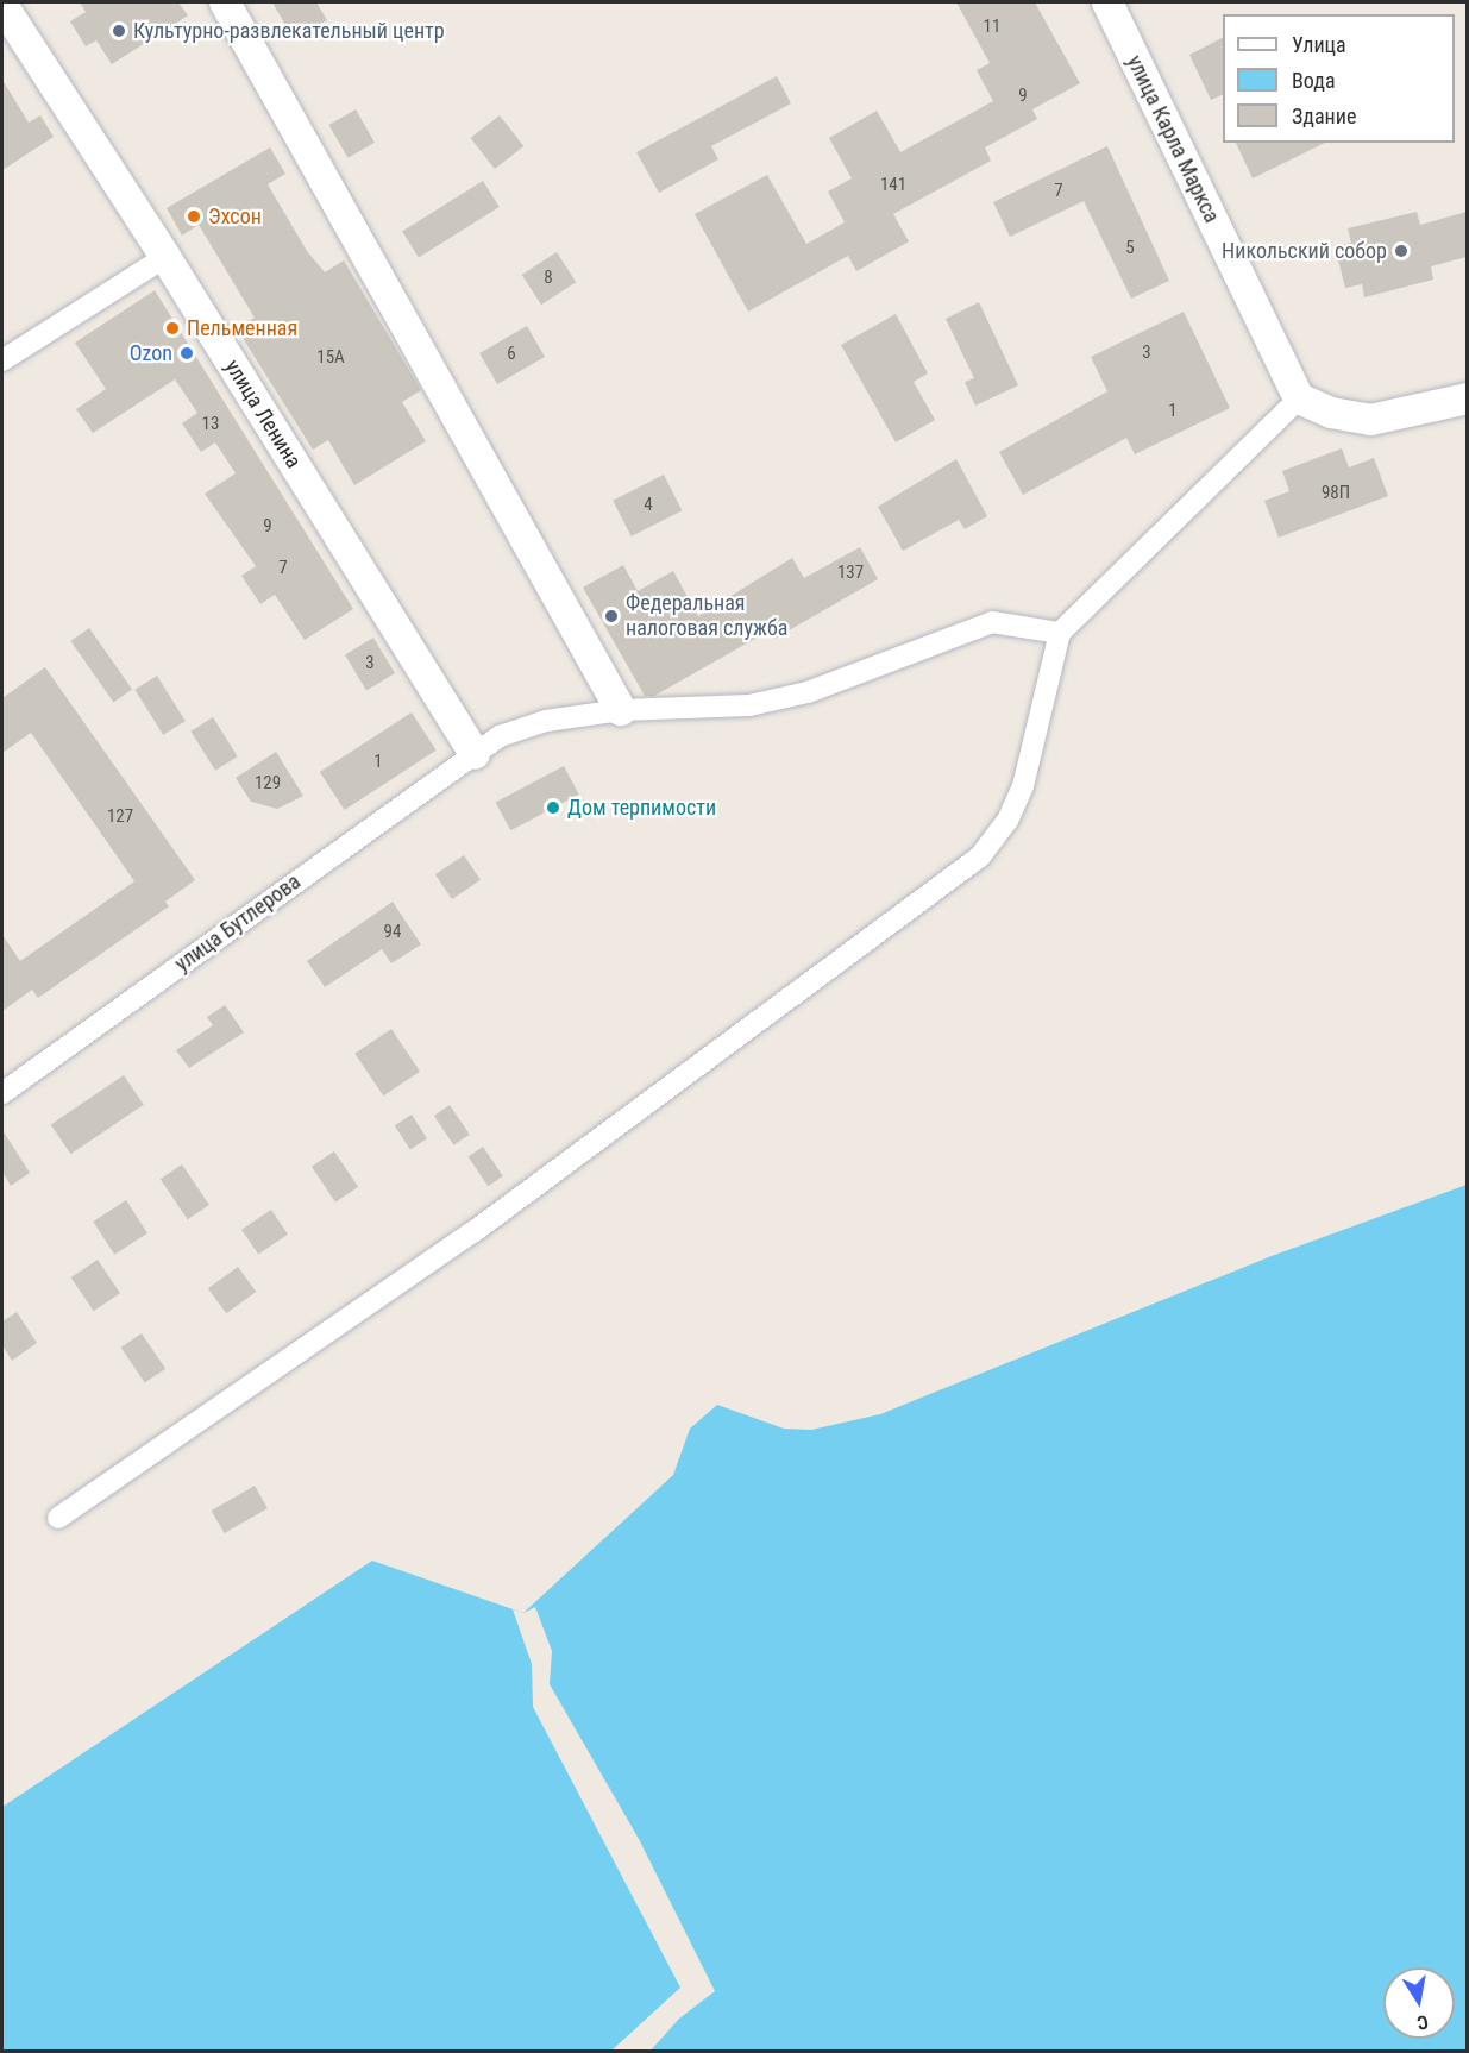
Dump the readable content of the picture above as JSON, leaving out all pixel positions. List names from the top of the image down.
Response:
{
  "streets": {
    "street": ["улица Карла Маркса", "улица Ленина", "улица Бутлерова"]
  },
  "crossings": [
    ["улица Ленина", "улица Бутлерова"]
  ],
  "places": [
    "Культурно-развлекательный центр",
    "Эхсон",
    "Никольский собор",
    "Пельменная",
    "Ozon",
    "Федеральная налоговая служба",
    "Дом терпимости"
  ],
  "house_numbers": [
    "11",
    "9",
    "141",
    "7",
    "5",
    "8",
    "3",
    "6",
    "15А",
    "1",
    "13",
    "98П",
    "4",
    "9",
    "7",
    "137",
    "3",
    "1",
    "129",
    "127",
    "94"
  ],
  "legend": ["Улица", "Вода", "Здание"],
  "north": "bottom"
}
